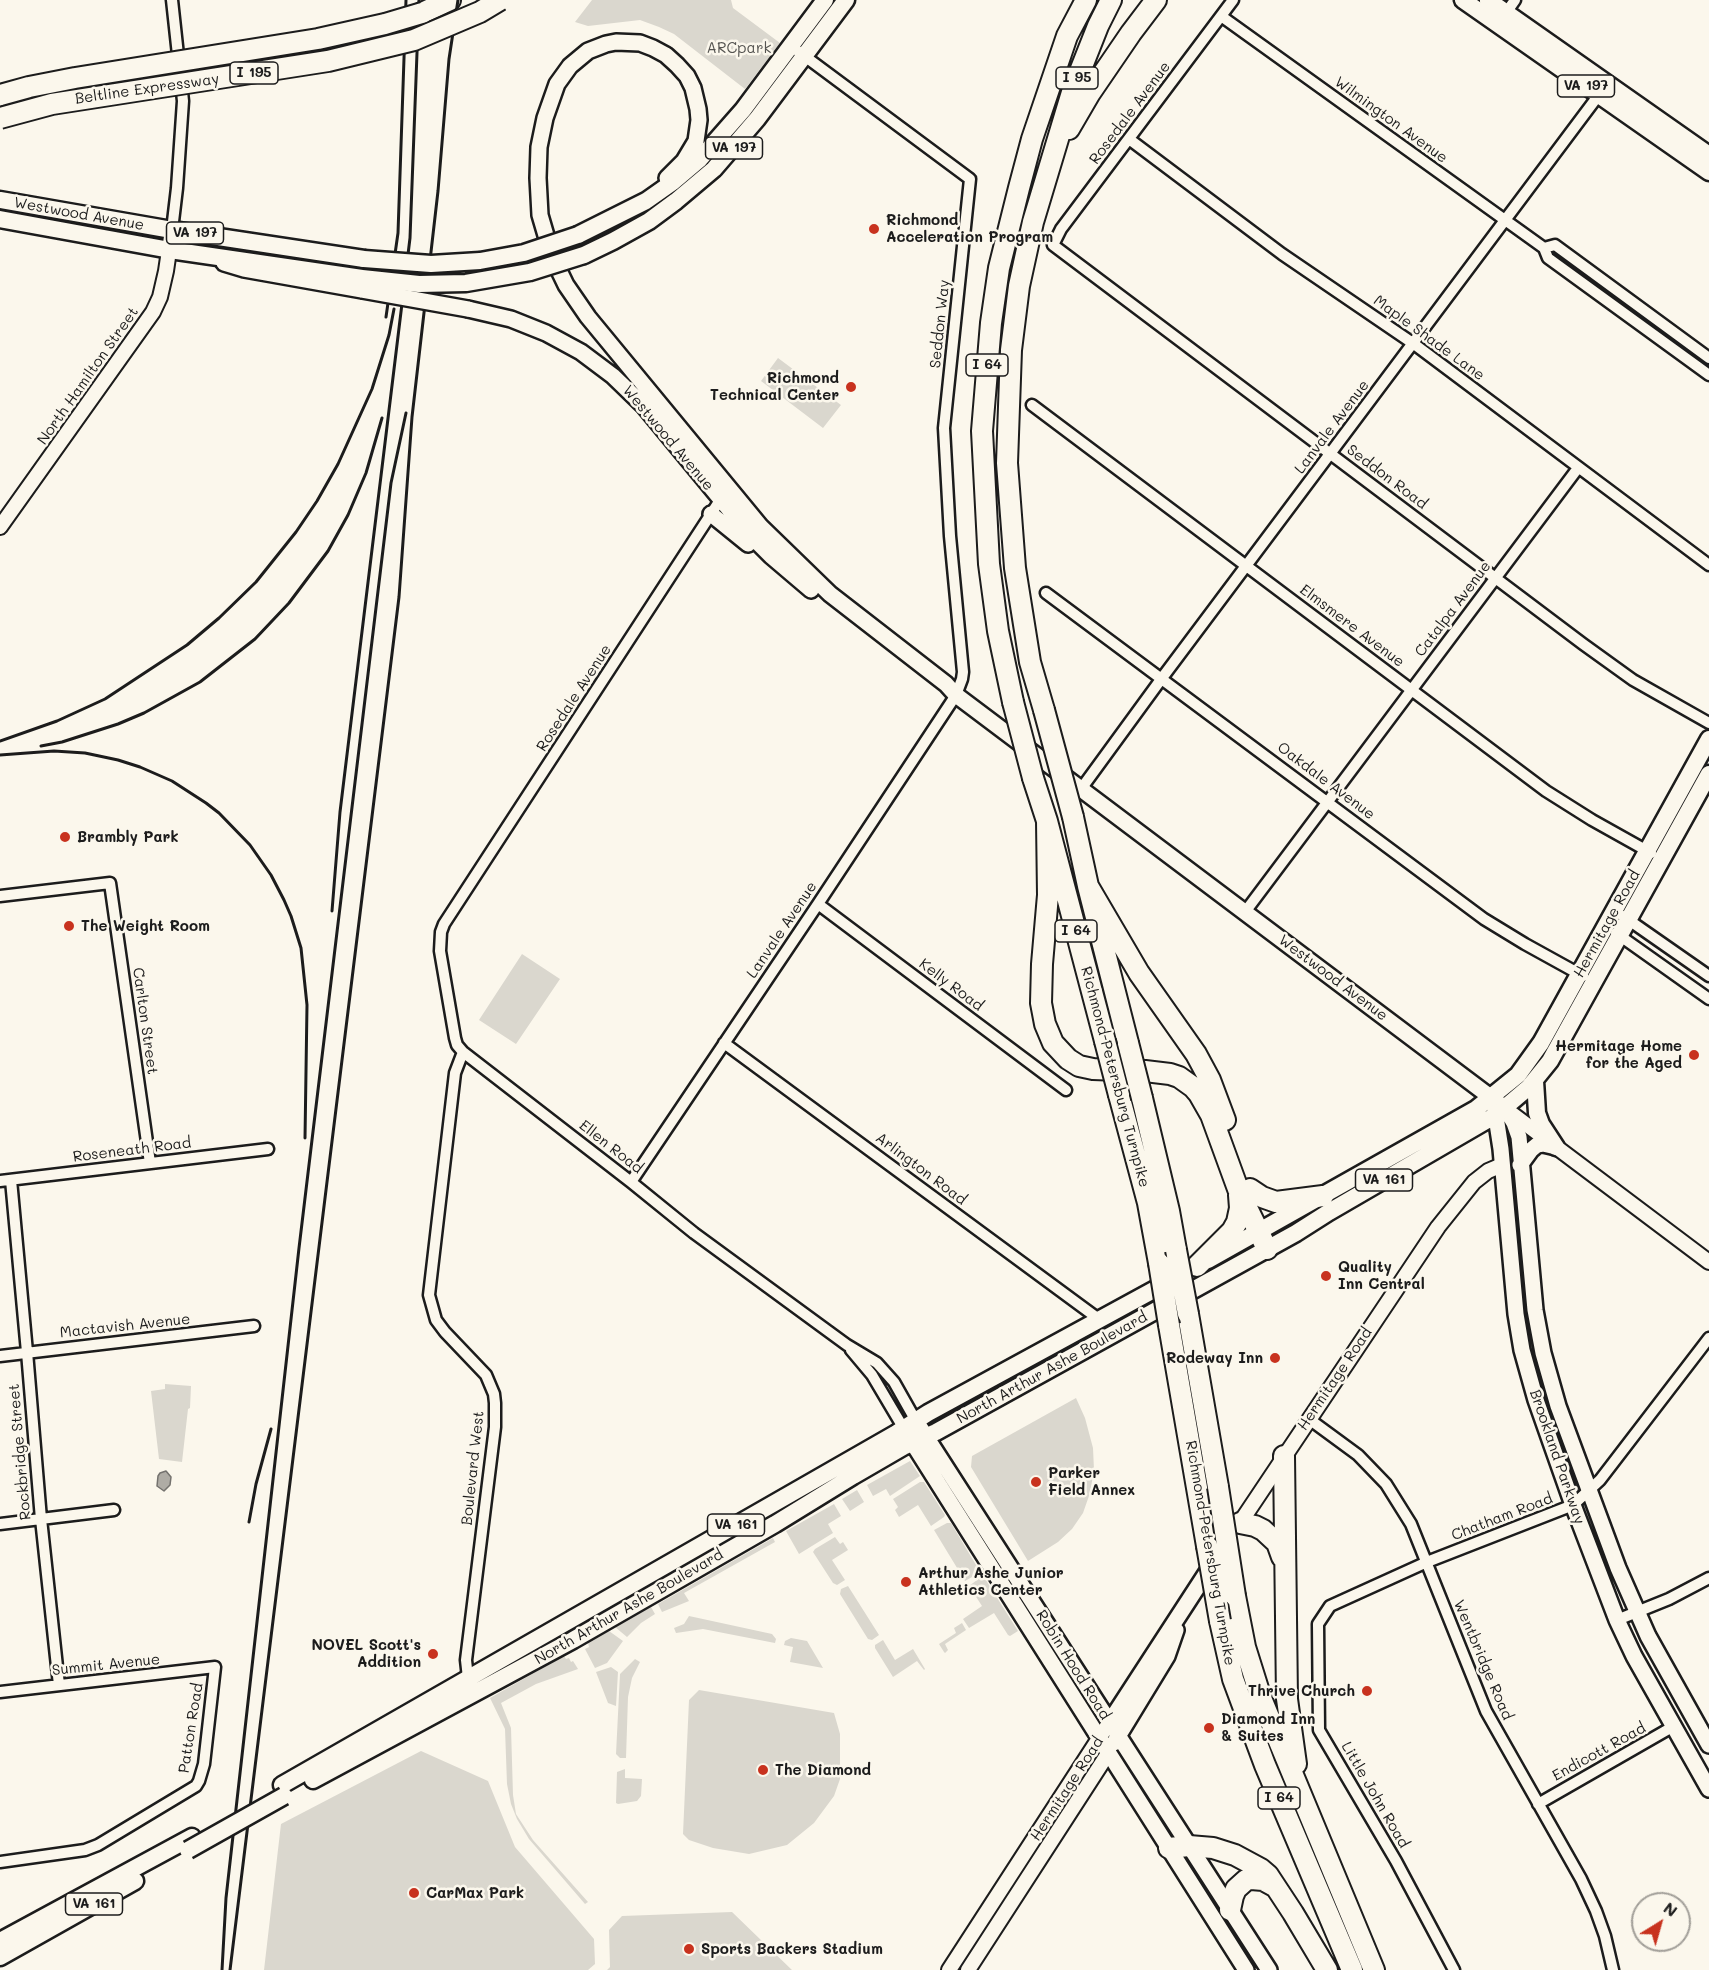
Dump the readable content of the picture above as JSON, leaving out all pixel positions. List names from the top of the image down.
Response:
{
  "streets": {
    "highway": [
      "I 195",
      "I 95",
      "Beltline Expressway",
      "I 64",
      "Richmond-Petersburg Turnpike"
    ],
    "main road": [
      "VA 197",
      "Westwood Avenue",
      "Hermitage Road",
      "VA 161",
      "North Arthur Ashe Boulevard",
      "Brookland Parkway",
      "Robin Hood Road"
    ],
    "street": [
      "Rosedale Avenue",
      "Wilmington Avenue",
      "Seddon Way",
      "Maple Shade Lane",
      "North Hamilton Street",
      "Lanvale Avenue",
      "Seddon Road",
      "Catalpa Avenue",
      "Elmsmere Avenue",
      "Oakdale Avenue",
      "Kelly Road",
      "Carlton Street",
      "Ellen Road",
      "Roseneath Road",
      "Arlington Road",
      "Mactavish Avenue",
      "Rockbridge Street",
      "Boulevard West",
      "Chatham Road",
      "Wentbridge Road",
      "Summit Avenue",
      "Patton Road",
      "Endicott Road",
      "Little John Road"
    ]
  },
  "crossings": [
    ["VA 197", "Westwood Avenue"],
    ["VA 197", "Seddon Way"],
    ["VA 197", "Lanvale Avenue"],
    ["Rosedale Avenue", "Wilmington Avenue"],
    ["Rosedale Avenue", "Westwood Avenue"],
    ["Rosedale Avenue", "Maple Shade Lane"],
    ["Rosedale Avenue", "Seddon Road"],
    ["Rosedale Avenue", "Ellen Road"],
    ["Rosedale Avenue", "Boulevard West"],
    ["Wilmington Avenue", "Lanvale Avenue"],
    ["Westwood Avenue", "Seddon Way"],
    ["Westwood Avenue", "North Hamilton Street"],
    ["Westwood Avenue", "Lanvale Avenue"],
    ["Westwood Avenue", "Catalpa Avenue"],
    ["Westwood Avenue", "Hermitage Road"],
    ["Westwood Avenue", "North Arthur Ashe Boulevard"],
    ["Westwood Avenue", "Brookland Parkway"],
    ["Seddon Way", "Lanvale Avenue"],
    ["Maple Shade Lane", "Lanvale Avenue"],
    ["Maple Shade Lane", "Catalpa Avenue"],
    ["I 64", "Richmond-Petersburg Turnpike"],
    ["Lanvale Avenue", "Seddon Road"],
    ["Lanvale Avenue", "Elmsmere Avenue"],
    ["Lanvale Avenue", "Oakdale Avenue"],
    ["Lanvale Avenue", "Kelly Road"],
    ["Lanvale Avenue", "Ellen Road"],
    ["Lanvale Avenue", "Arlington Road"],
    ["Seddon Road", "Catalpa Avenue"],
    ["Catalpa Avenue", "Elmsmere Avenue"],
    ["Catalpa Avenue", "Oakdale Avenue"],
    ["Elmsmere Avenue", "Hermitage Road"],
    ["Oakdale Avenue", "Hermitage Road"],
    ["Hermitage Road", "North Arthur Ashe Boulevard"],
    ["Hermitage Road", "Brookland Parkway"],
    ["Hermitage Road", "Wentbridge Road"],
    ["Hermitage Road", "Robin Hood Road"],
    ["Carlton Street", "Roseneath Road"],
    ["Ellen Road", "North Arthur Ashe Boulevard"],
    ["Ellen Road", "Boulevard West"],
    ["Ellen Road", "Robin Hood Road"],
    ["Roseneath Road", "Rockbridge Street"],
    ["Arlington Road", "North Arthur Ashe Boulevard"],
    ["Mactavish Avenue", "Rockbridge Street"],
    ["North Arthur Ashe Boulevard", "Brookland Parkway"],
    ["North Arthur Ashe Boulevard", "Boulevard West"],
    ["North Arthur Ashe Boulevard", "Robin Hood Road"],
    ["Rockbridge Street", "Summit Avenue"],
    ["Brookland Parkway", "Chatham Road"],
    ["Brookland Parkway", "Endicott Road"],
    ["Chatham Road", "Wentbridge Road"],
    ["Chatham Road", "Little John Road"],
    ["Wentbridge Road", "Endicott Road"],
    ["Summit Avenue", "Patton Road"]
  ],
  "parks": ["ARCpark"],
  "places": [
    "Richmond Acceleration Program",
    "Richmond Technical Center",
    "Brambly Park",
    "The Weight Room",
    "Hermitage Home for the Aged",
    "Quality Inn Central",
    "Rodeway Inn",
    "Parker Field Annex",
    "Arthur Ashe Junior Athletics Center",
    "NOVEL Scott's Addition",
    "Thrive Church",
    "Diamond Inn & Suites",
    "The Diamond",
    "CarMax Park",
    "Sports Backers Stadium"
  ],
  "north": "top right"
}
